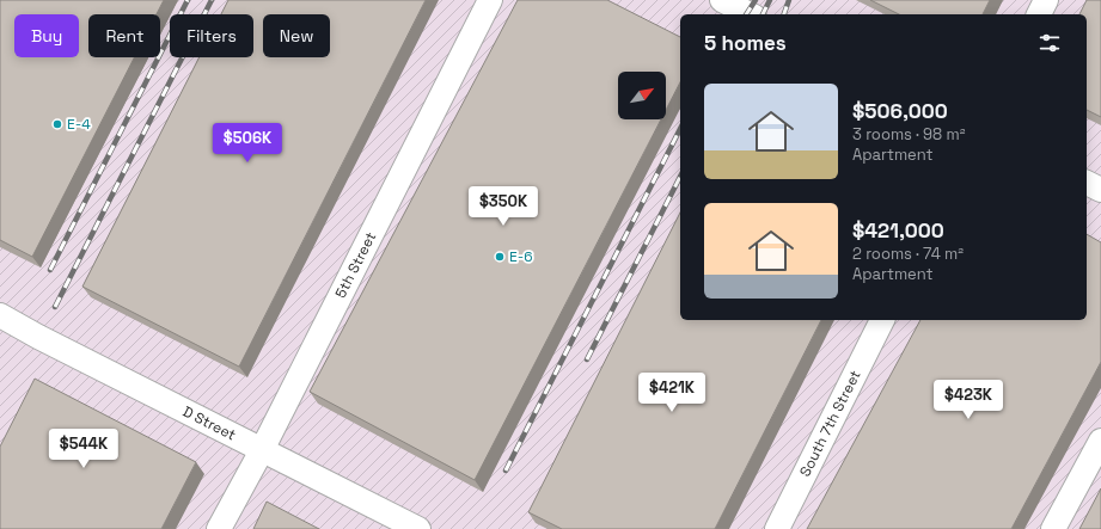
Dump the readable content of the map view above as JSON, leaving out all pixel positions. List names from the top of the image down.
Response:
{
  "streets": {
    "lane": ["5th Street", "D Street", "South 7th Street"]
  },
  "crossings": [
    ["5th Street", "D Street"]
  ],
  "places": ["E-4", "E-6"],
  "north": "top right",
  "page": {
    "chip": [
      "Buy",
      "Rent",
      "Filters",
      "New"
    ],
    "heading": "5 homes",
    "list": [
      {
        "name": "$506,000",
        "note": "3 rooms · 98 m² · Apartment"
      },
      {
        "name": "$421,000",
        "note": "2 rooms · 74 m² · Apartment"
      }
    ],
    "price": [
      "$506K",
      "$350K",
      "$421K",
      "$423K",
      "$544K"
    ]
  }
}
